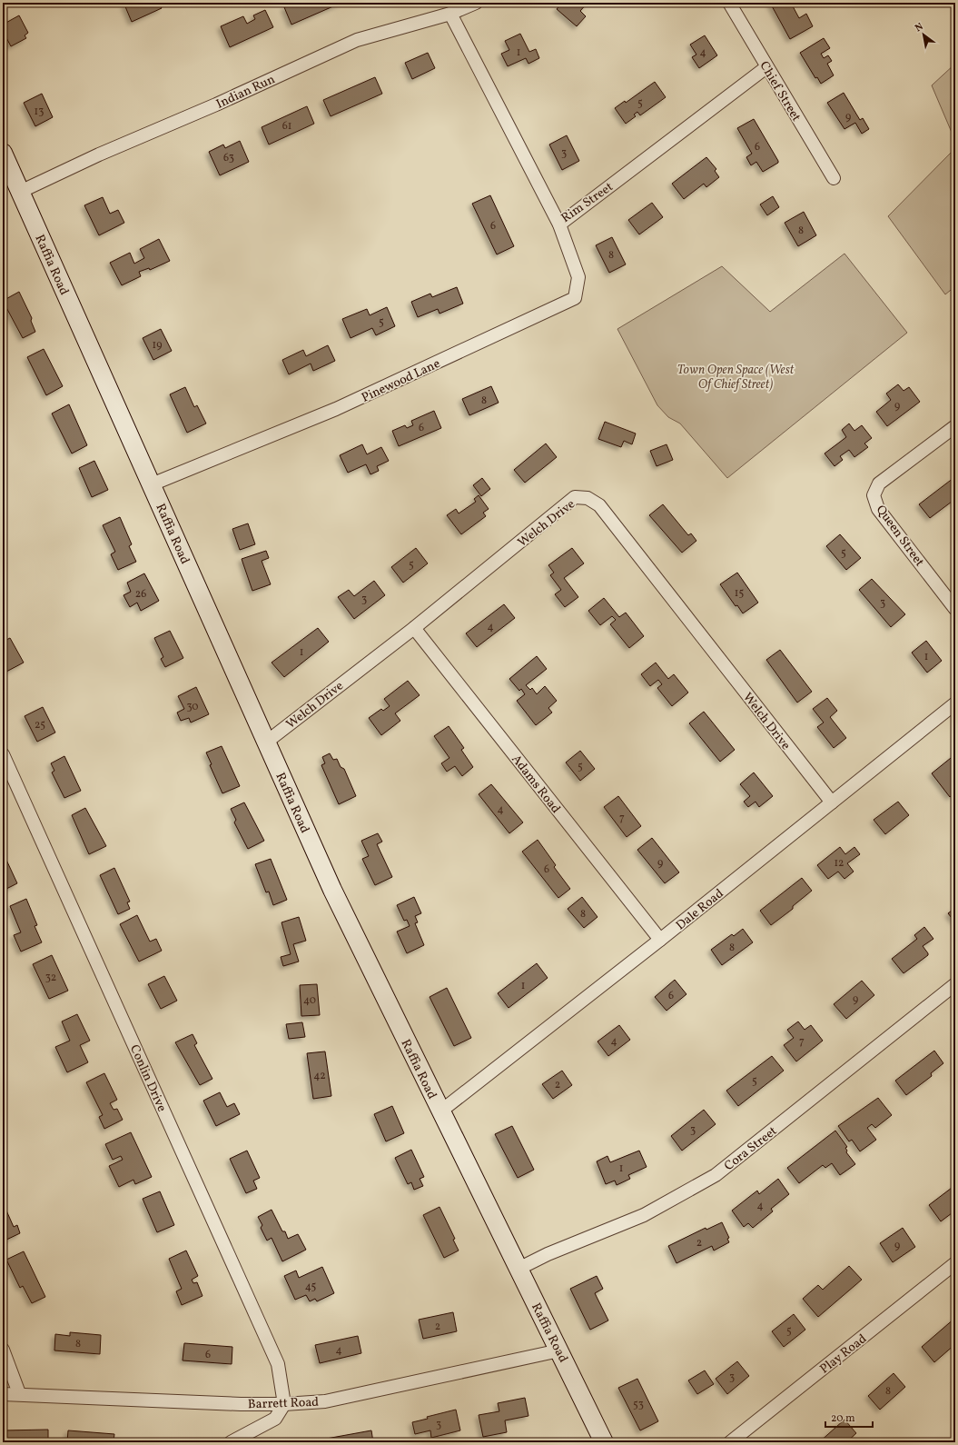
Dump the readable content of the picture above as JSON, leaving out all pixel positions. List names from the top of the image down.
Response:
{
  "streets": {
    "main road": ["Raffia Road"],
    "street": [
      "Indian Run",
      "Chief Street",
      "Rim Street",
      "Pinewood Lane",
      "Welch Drive",
      "Queen Street",
      "Adams Road",
      "Dale Road",
      "Conlin Drive",
      "Cora Street",
      "Play Road",
      "Barrett Road"
    ]
  },
  "crossings": [
    ["Indian Run", "Rim Street"],
    ["Indian Run", "Raffia Road"],
    ["Chief Street", "Rim Street"],
    ["Rim Street", "Pinewood Lane"],
    ["Raffia Road", "Pinewood Lane"],
    ["Raffia Road", "Welch Drive"],
    ["Raffia Road", "Dale Road"],
    ["Raffia Road", "Cora Street"],
    ["Raffia Road", "Barrett Road"],
    ["Welch Drive", "Adams Road"],
    ["Welch Drive", "Dale Road"],
    ["Adams Road", "Dale Road"],
    ["Conlin Drive", "Barrett Road"]
  ],
  "parks": ["Town Open Space (West Of Chief Street)"],
  "house_numbers": [
    "1",
    "4",
    "5",
    "13",
    "9",
    "61",
    "6",
    "3",
    "63",
    "6",
    "8",
    "8",
    "5",
    "19",
    "8",
    "9",
    "6",
    "5",
    "5",
    "15",
    "26",
    "3",
    "3",
    "4",
    "1",
    "1",
    "30",
    "25",
    "5",
    "4",
    "7",
    "9",
    "12",
    "6",
    "8",
    "8",
    "32",
    "1",
    "6",
    "9",
    "40",
    "4",
    "7",
    "42",
    "5",
    "2",
    "3",
    "1",
    "4",
    "2",
    "9",
    "45",
    "2",
    "5",
    "8",
    "4",
    "6",
    "3",
    "8",
    "53",
    "3"
  ],
  "scale_bar": "20 m",
  "north": "top left"
}
